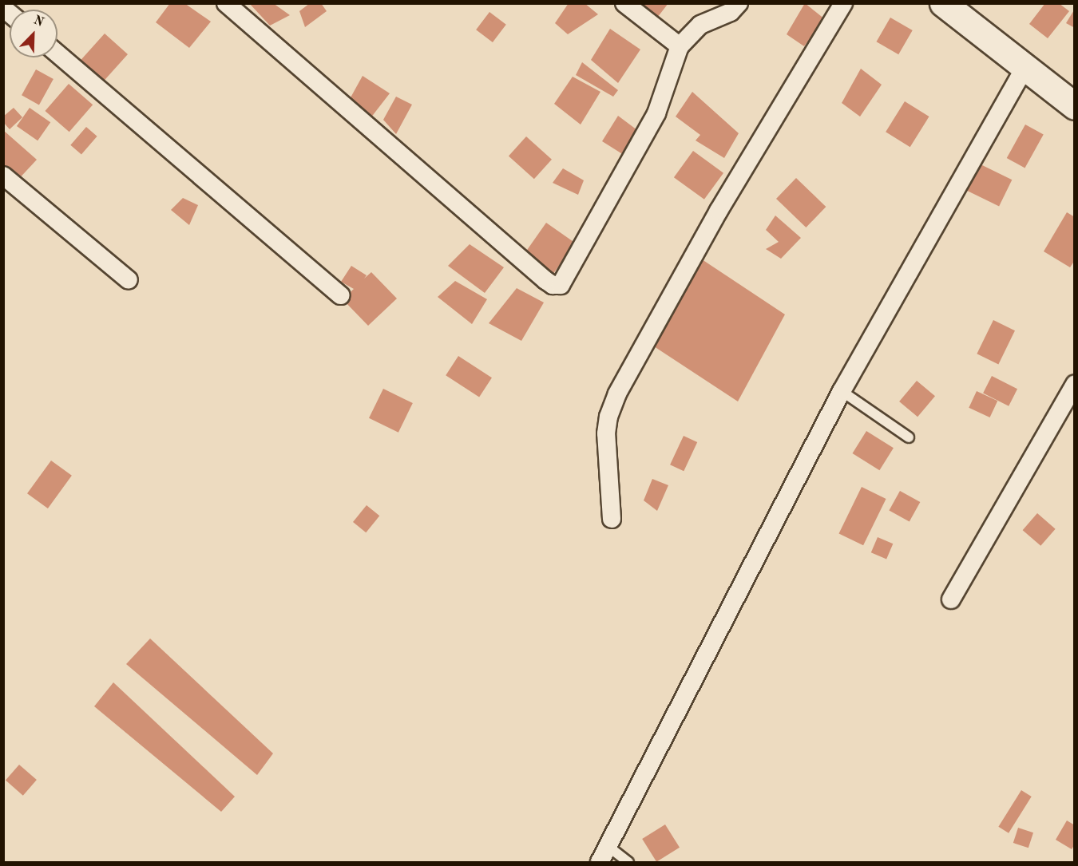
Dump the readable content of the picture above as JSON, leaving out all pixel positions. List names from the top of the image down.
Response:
{
  "north": "top right"
}
